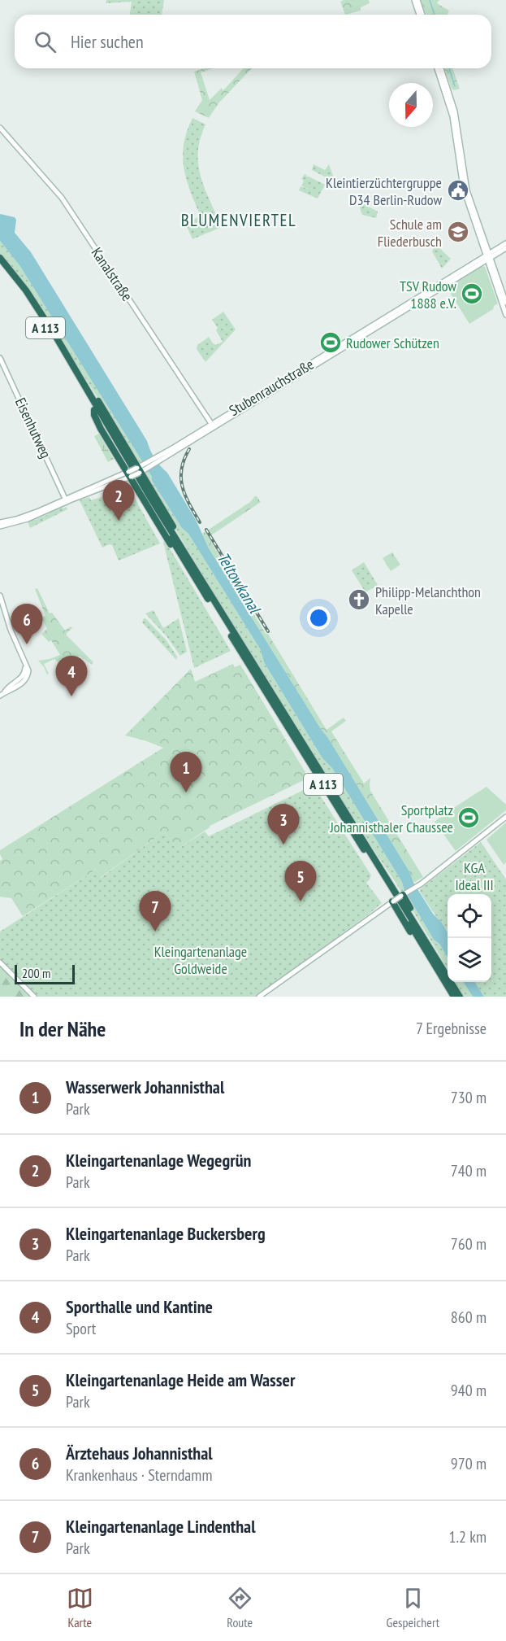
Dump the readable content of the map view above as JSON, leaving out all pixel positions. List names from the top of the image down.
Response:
{
  "streets": {
    "highway": ["A 113"],
    "main road": ["Kanalstraße", "Stubenrauchstraße", "Eisenhutweg"]
  },
  "crossings": [
    ["Kanalstraße", "Stubenrauchstraße"]
  ],
  "districts": ["BLUMENVIERTEL"],
  "water": ["Teltowkanal"],
  "parks": ["KGA Ideal III", "Kleingartenanlage Goldweide"],
  "places": {
    "public building": ["Kleintierzüchtergruppe D34 Berlin-Rudow"],
    "school or university": ["Schule am Fliederbusch"],
    "sports": ["TSV Rudow 1888 e.V.", "Rudower Schützen", "Sportplatz Johannisthaler Chaussee"],
    "church": ["Philipp-Melanchthon Kapelle"]
  },
  "scale_bar": "200 m",
  "north": "bottom",
  "page": {
    "search": "Hier suchen",
    "pins": [
      "2",
      "6",
      "4",
      "1",
      "3",
      "5",
      "7"
    ],
    "scale": "200 m",
    "heading": ["In der Nähe", "7 Ergebnisse"],
    "list": [
      {
        "mark": "1",
        "name": "Wasserwerk Johannisthal",
        "note": "Park",
        "value": "730 m"
      },
      {
        "mark": "2",
        "name": "Kleingartenanlage Wegegrün",
        "note": "Park",
        "value": "740 m"
      },
      {
        "mark": "3",
        "name": "Kleingartenanlage Buckersberg",
        "note": "Park",
        "value": "760 m"
      },
      {
        "mark": "4",
        "name": "Sporthalle und Kantine",
        "note": "Sport",
        "value": "860 m"
      },
      {
        "mark": "5",
        "name": "Kleingartenanlage Heide am Wasser",
        "note": "Park",
        "value": "940 m"
      },
      {
        "mark": "6",
        "name": "Ärztehaus Johannisthal",
        "note": "Krankenhaus · Sterndamm",
        "value": "970 m"
      },
      {
        "mark": "7",
        "name": "Kleingartenanlage Lindenthal",
        "note": "Park",
        "value": "1.2 km"
      }
    ],
    "nav": ["Karte", "Route", "Gespeichert"]
  }
}
